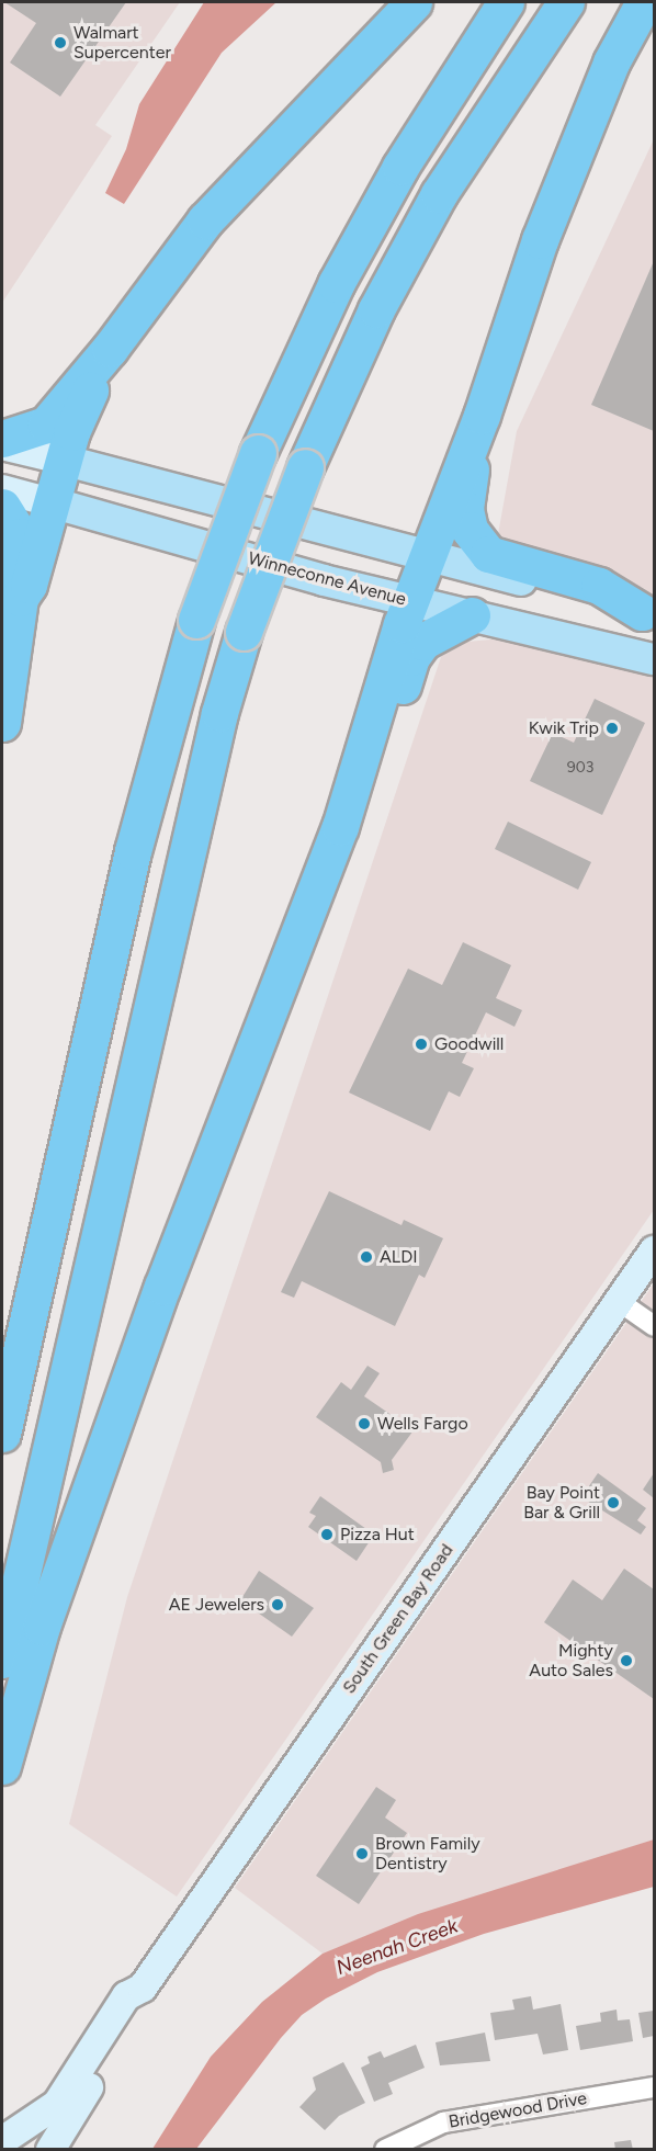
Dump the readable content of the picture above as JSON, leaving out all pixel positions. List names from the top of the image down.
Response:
{
  "streets": {
    "main road": ["Winneconne Avenue", "South Green Bay Road"],
    "street": ["Bridgewood Drive"]
  },
  "water": ["Neenah Creek"],
  "places": [
    "Walmart Supercenter",
    "Kwik Trip",
    "Goodwill",
    "ALDI",
    "Wells Fargo",
    "Bay Point Bar & Grill",
    "Pizza Hut",
    "AE Jewelers",
    "Mighty Auto Sales",
    "Brown Family Dentistry"
  ],
  "house_numbers": ["903"]
}
